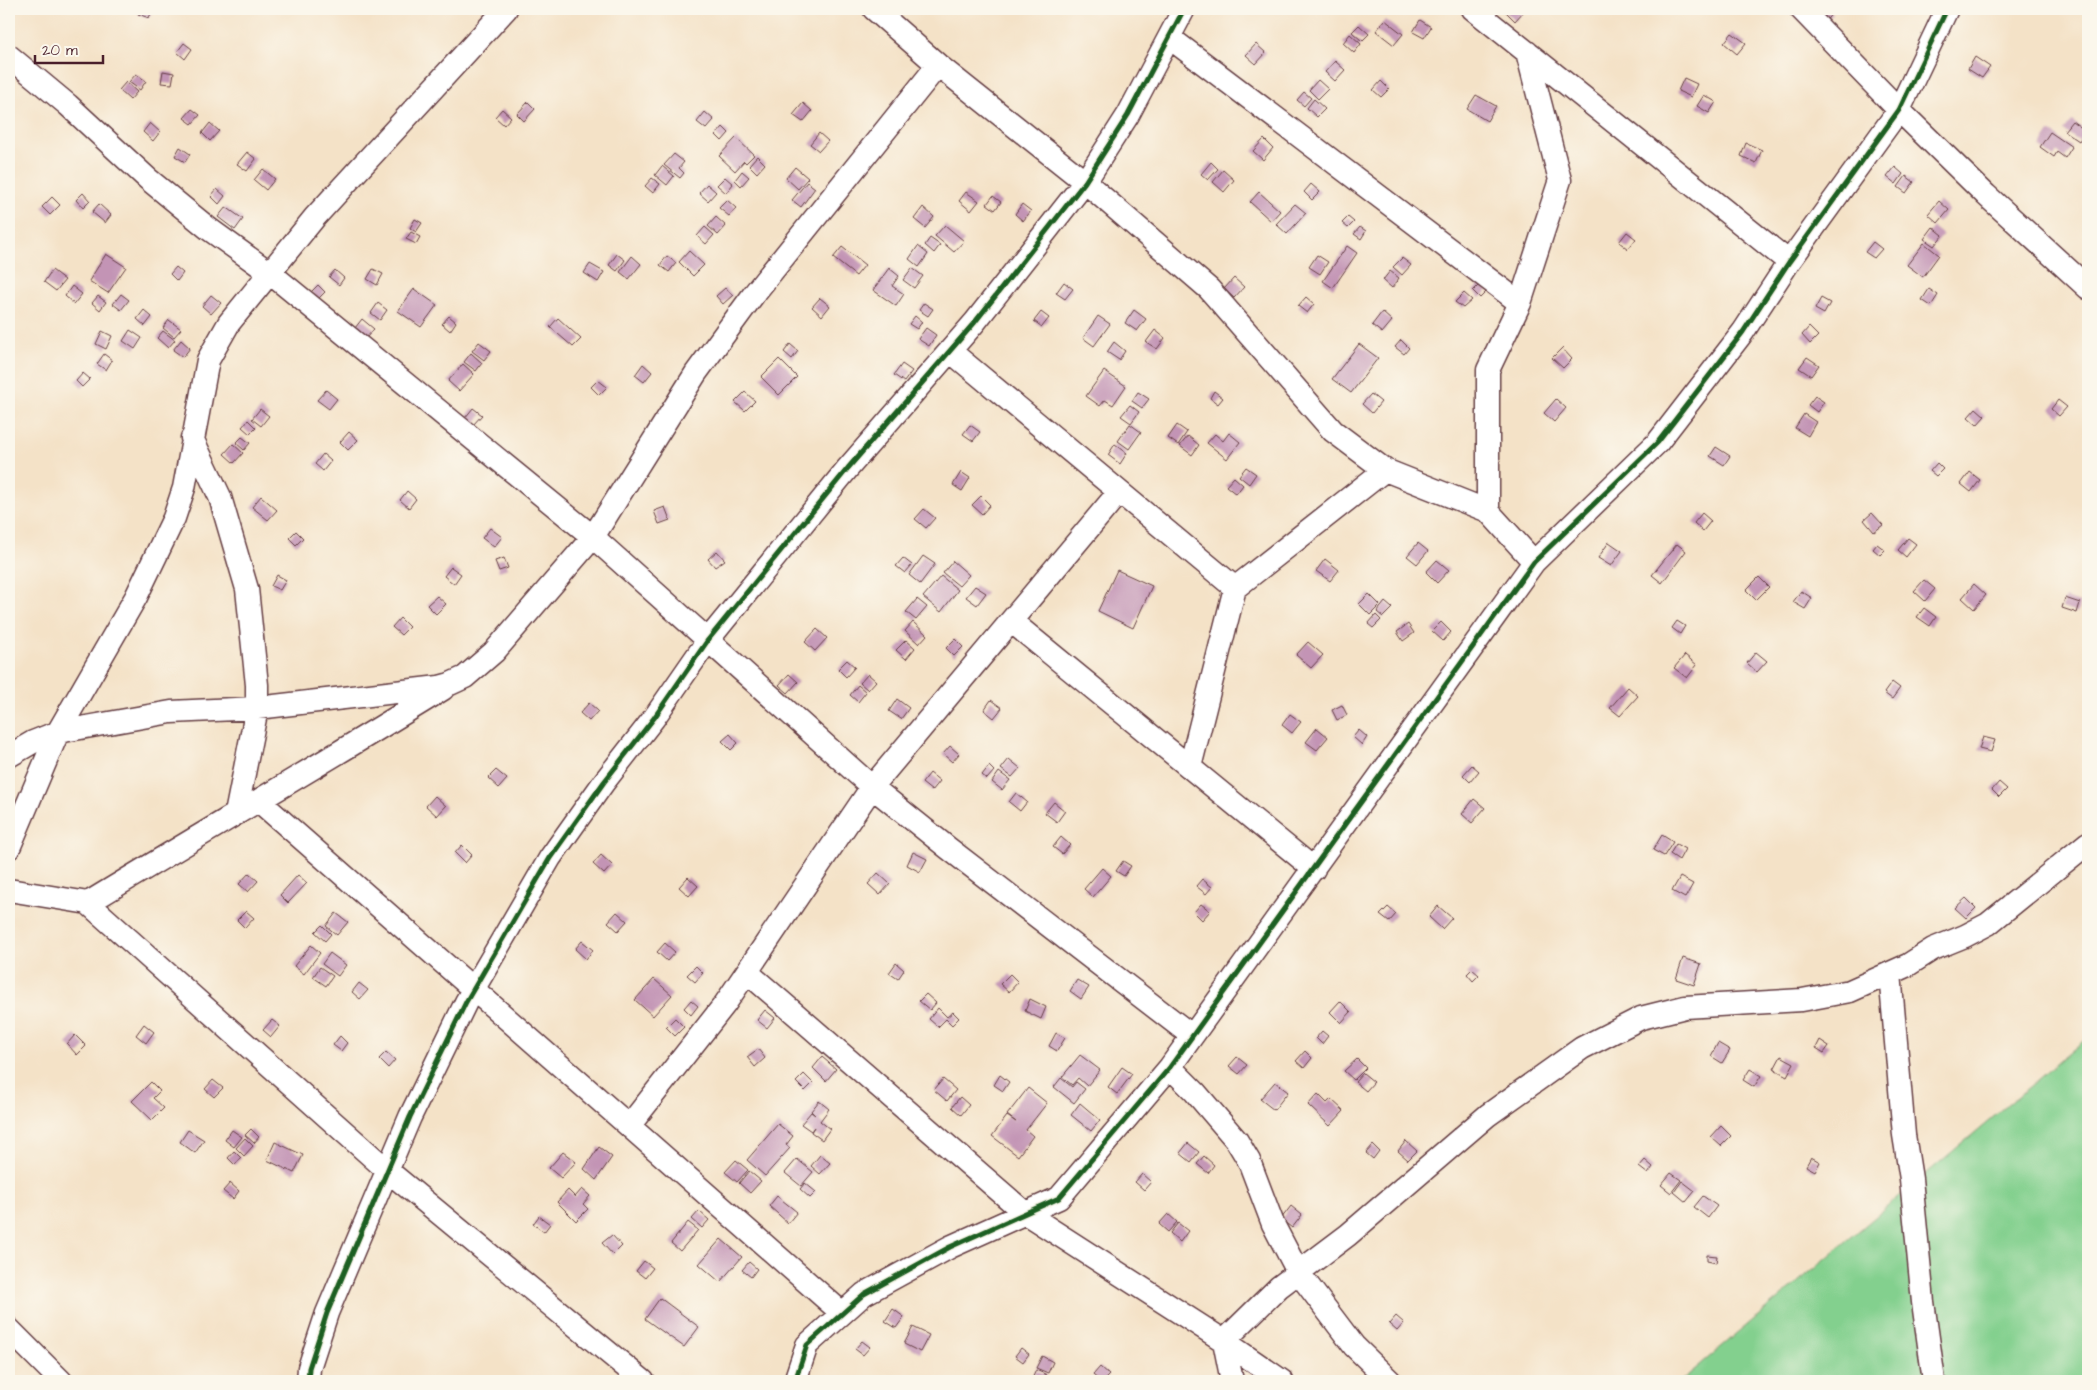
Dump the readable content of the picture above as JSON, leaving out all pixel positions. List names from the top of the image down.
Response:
{
  "scale_bar": "20 m"
}
